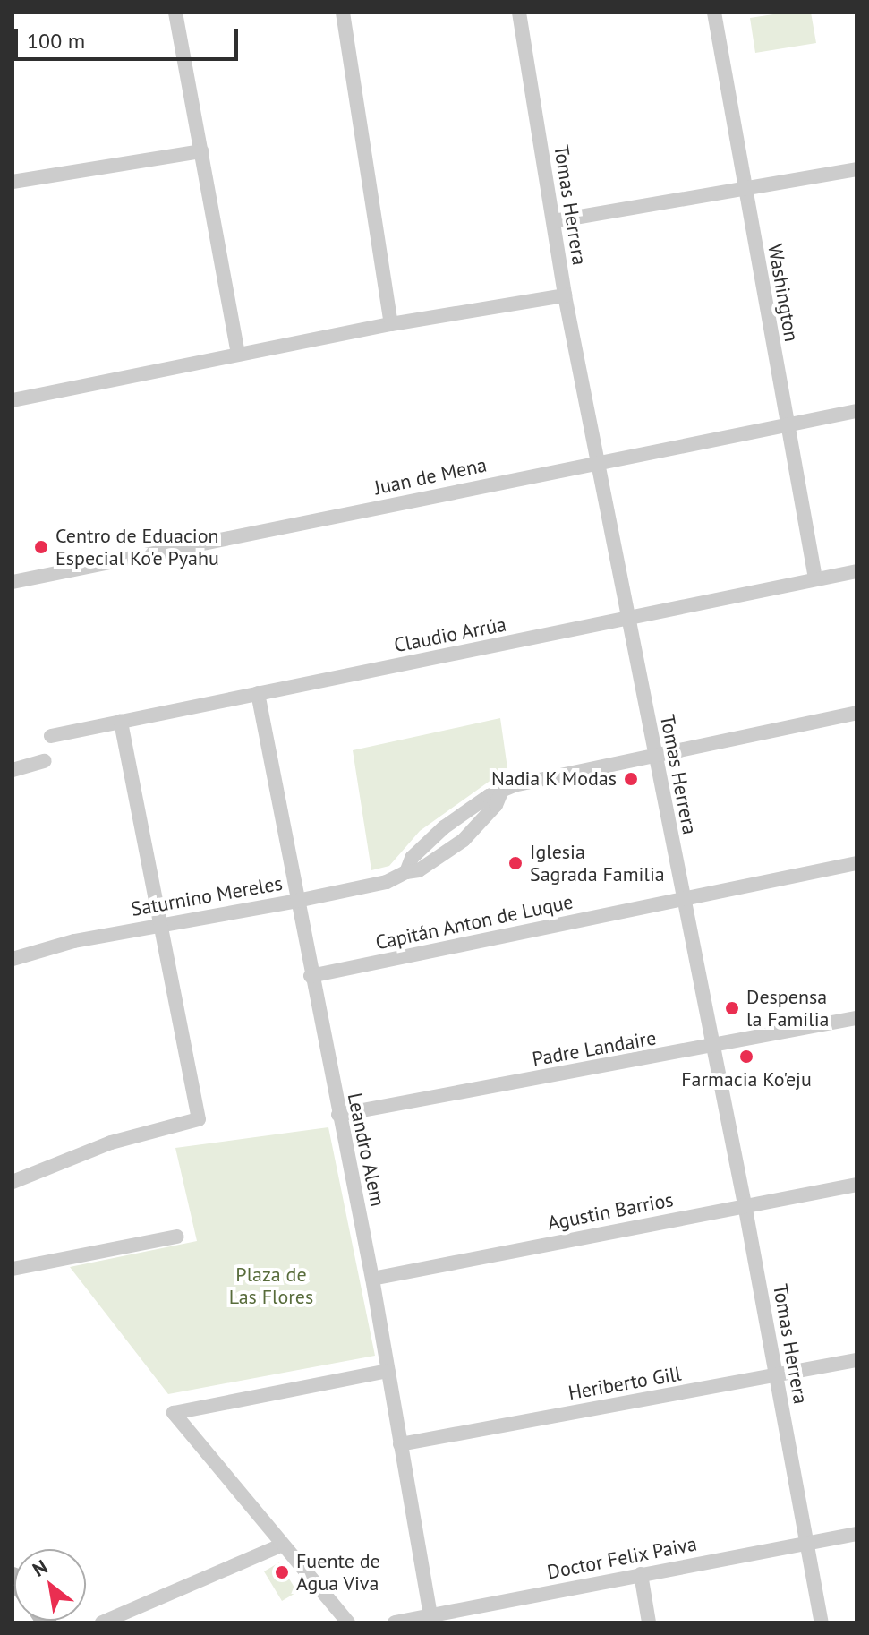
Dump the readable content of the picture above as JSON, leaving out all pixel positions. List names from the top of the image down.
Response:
{
  "streets": {
    "street": [
      "Tomas Herrera",
      "Washington",
      "Juan de Mena",
      "Claudio Arrúa",
      "Saturnino Mereles",
      "Capitán Anton de Luque",
      "Padre Landaire",
      "Leandro Alem",
      "Agustin Barrios",
      "Heriberto Gill",
      "Doctor Felix Paiva"
    ]
  },
  "crossings": [
    ["Tomas Herrera", "Juan de Mena"],
    ["Tomas Herrera", "Claudio Arrúa"],
    ["Tomas Herrera", "Capitán Anton de Luque"],
    ["Tomas Herrera", "Padre Landaire"],
    ["Tomas Herrera", "Agustin Barrios"],
    ["Tomas Herrera", "Heriberto Gill"],
    ["Tomas Herrera", "Doctor Felix Paiva"],
    ["Washington", "Juan de Mena"],
    ["Washington", "Claudio Arrúa"],
    ["Claudio Arrúa", "Leandro Alem"],
    ["Saturnino Mereles", "Leandro Alem"],
    ["Capitán Anton de Luque", "Leandro Alem"],
    ["Padre Landaire", "Leandro Alem"],
    ["Leandro Alem", "Agustin Barrios"],
    ["Leandro Alem", "Heriberto Gill"],
    ["Leandro Alem", "Doctor Felix Paiva"]
  ],
  "parks": ["Plaza de Las Flores"],
  "places": [
    "Centro de Eduacion Especial Ko'e Pyahu",
    "Nadia K Modas",
    "Iglesia Sagrada Familia",
    "Despensa la Familia",
    "Farmacia Ko'eju",
    "Fuente de Agua Viva"
  ],
  "scale_bar": "100 m",
  "north": "top left"
}
